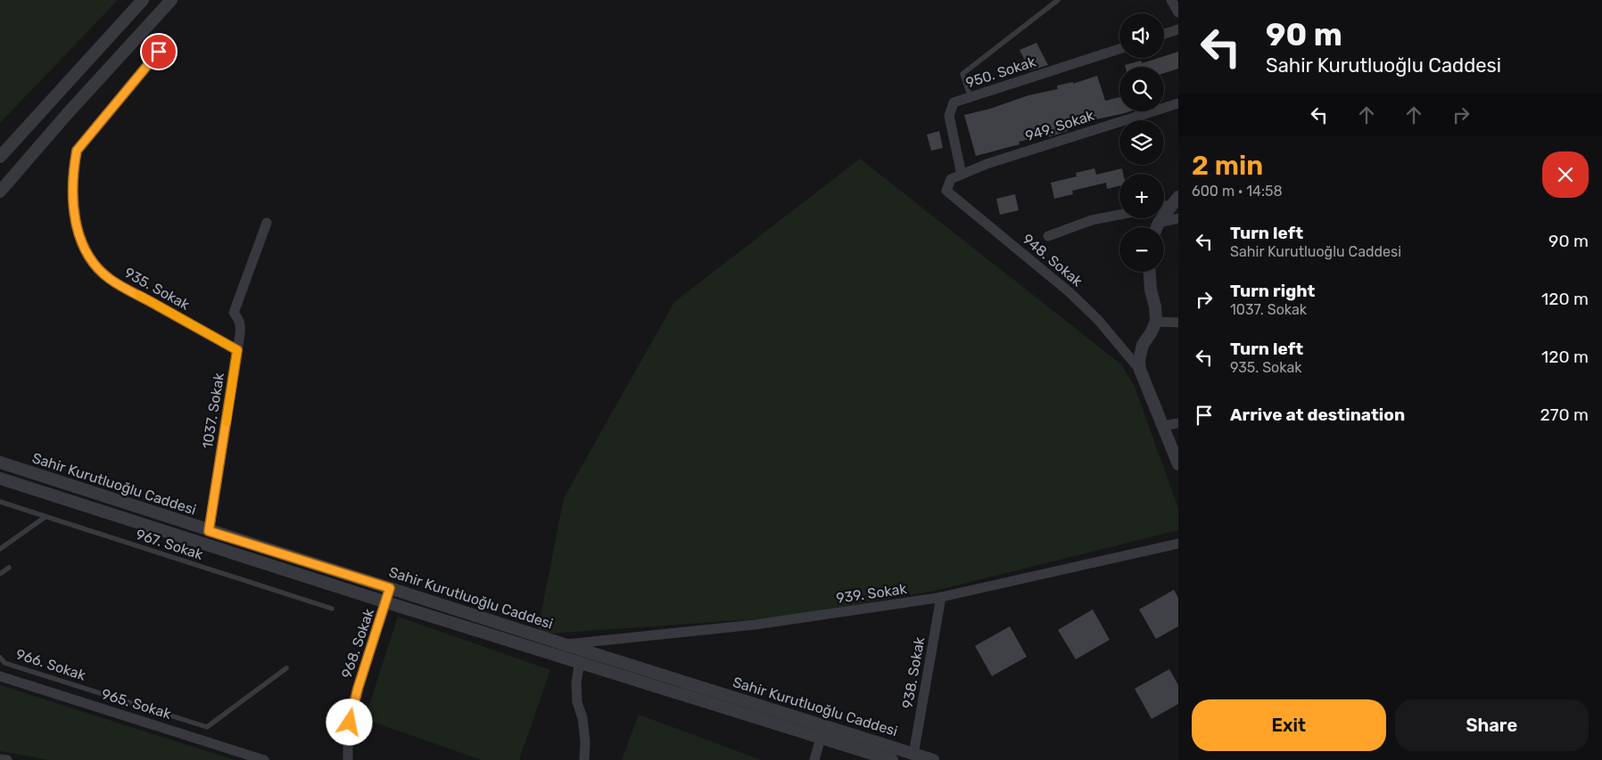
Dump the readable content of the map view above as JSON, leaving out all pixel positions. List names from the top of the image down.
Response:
{
  "streets": {
    "street": [
      "950. Sokak",
      "949. Sokak",
      "948. Sokak",
      "935. Sokak",
      "1037. Sokak",
      "Sahir Kurutluoğlu Caddesi",
      "939. Sokak",
      "968. Sokak",
      "938. Sokak",
      "965. Sokak"
    ],
    "lane": ["967. Sokak", "966. Sokak"]
  },
  "crossings": [
    ["950. Sokak", "949. Sokak"],
    ["949. Sokak", "948. Sokak"],
    ["935. Sokak", "1037. Sokak"],
    ["1037. Sokak", "Sahir Kurutluoğlu Caddesi"],
    ["Sahir Kurutluoğlu Caddesi", "939. Sokak"],
    ["Sahir Kurutluoğlu Caddesi", "968. Sokak"],
    ["Sahir Kurutluoğlu Caddesi", "938. Sokak"],
    ["939. Sokak", "938. Sokak"]
  ],
  "page": {
    "turn": ["90 m", "Sahir Kurutluoğlu Caddesi"],
    "map_buttons": ["+", "−"],
    "heading": ["2 min", "600 m · 14:58"],
    "list": [
      {
        "name": "Turn left",
        "note": "Sahir Kurutluoğlu Caddesi",
        "value": "90 m"
      },
      {
        "name": "Turn right",
        "note": "1037. Sokak",
        "value": "120 m"
      },
      {
        "name": "Turn left",
        "note": "935. Sokak",
        "value": "120 m"
      },
      {
        "name": "Arrive at destination",
        "value": "270 m"
      }
    ],
    "buttons": ["Exit", "Share"]
  }
}
